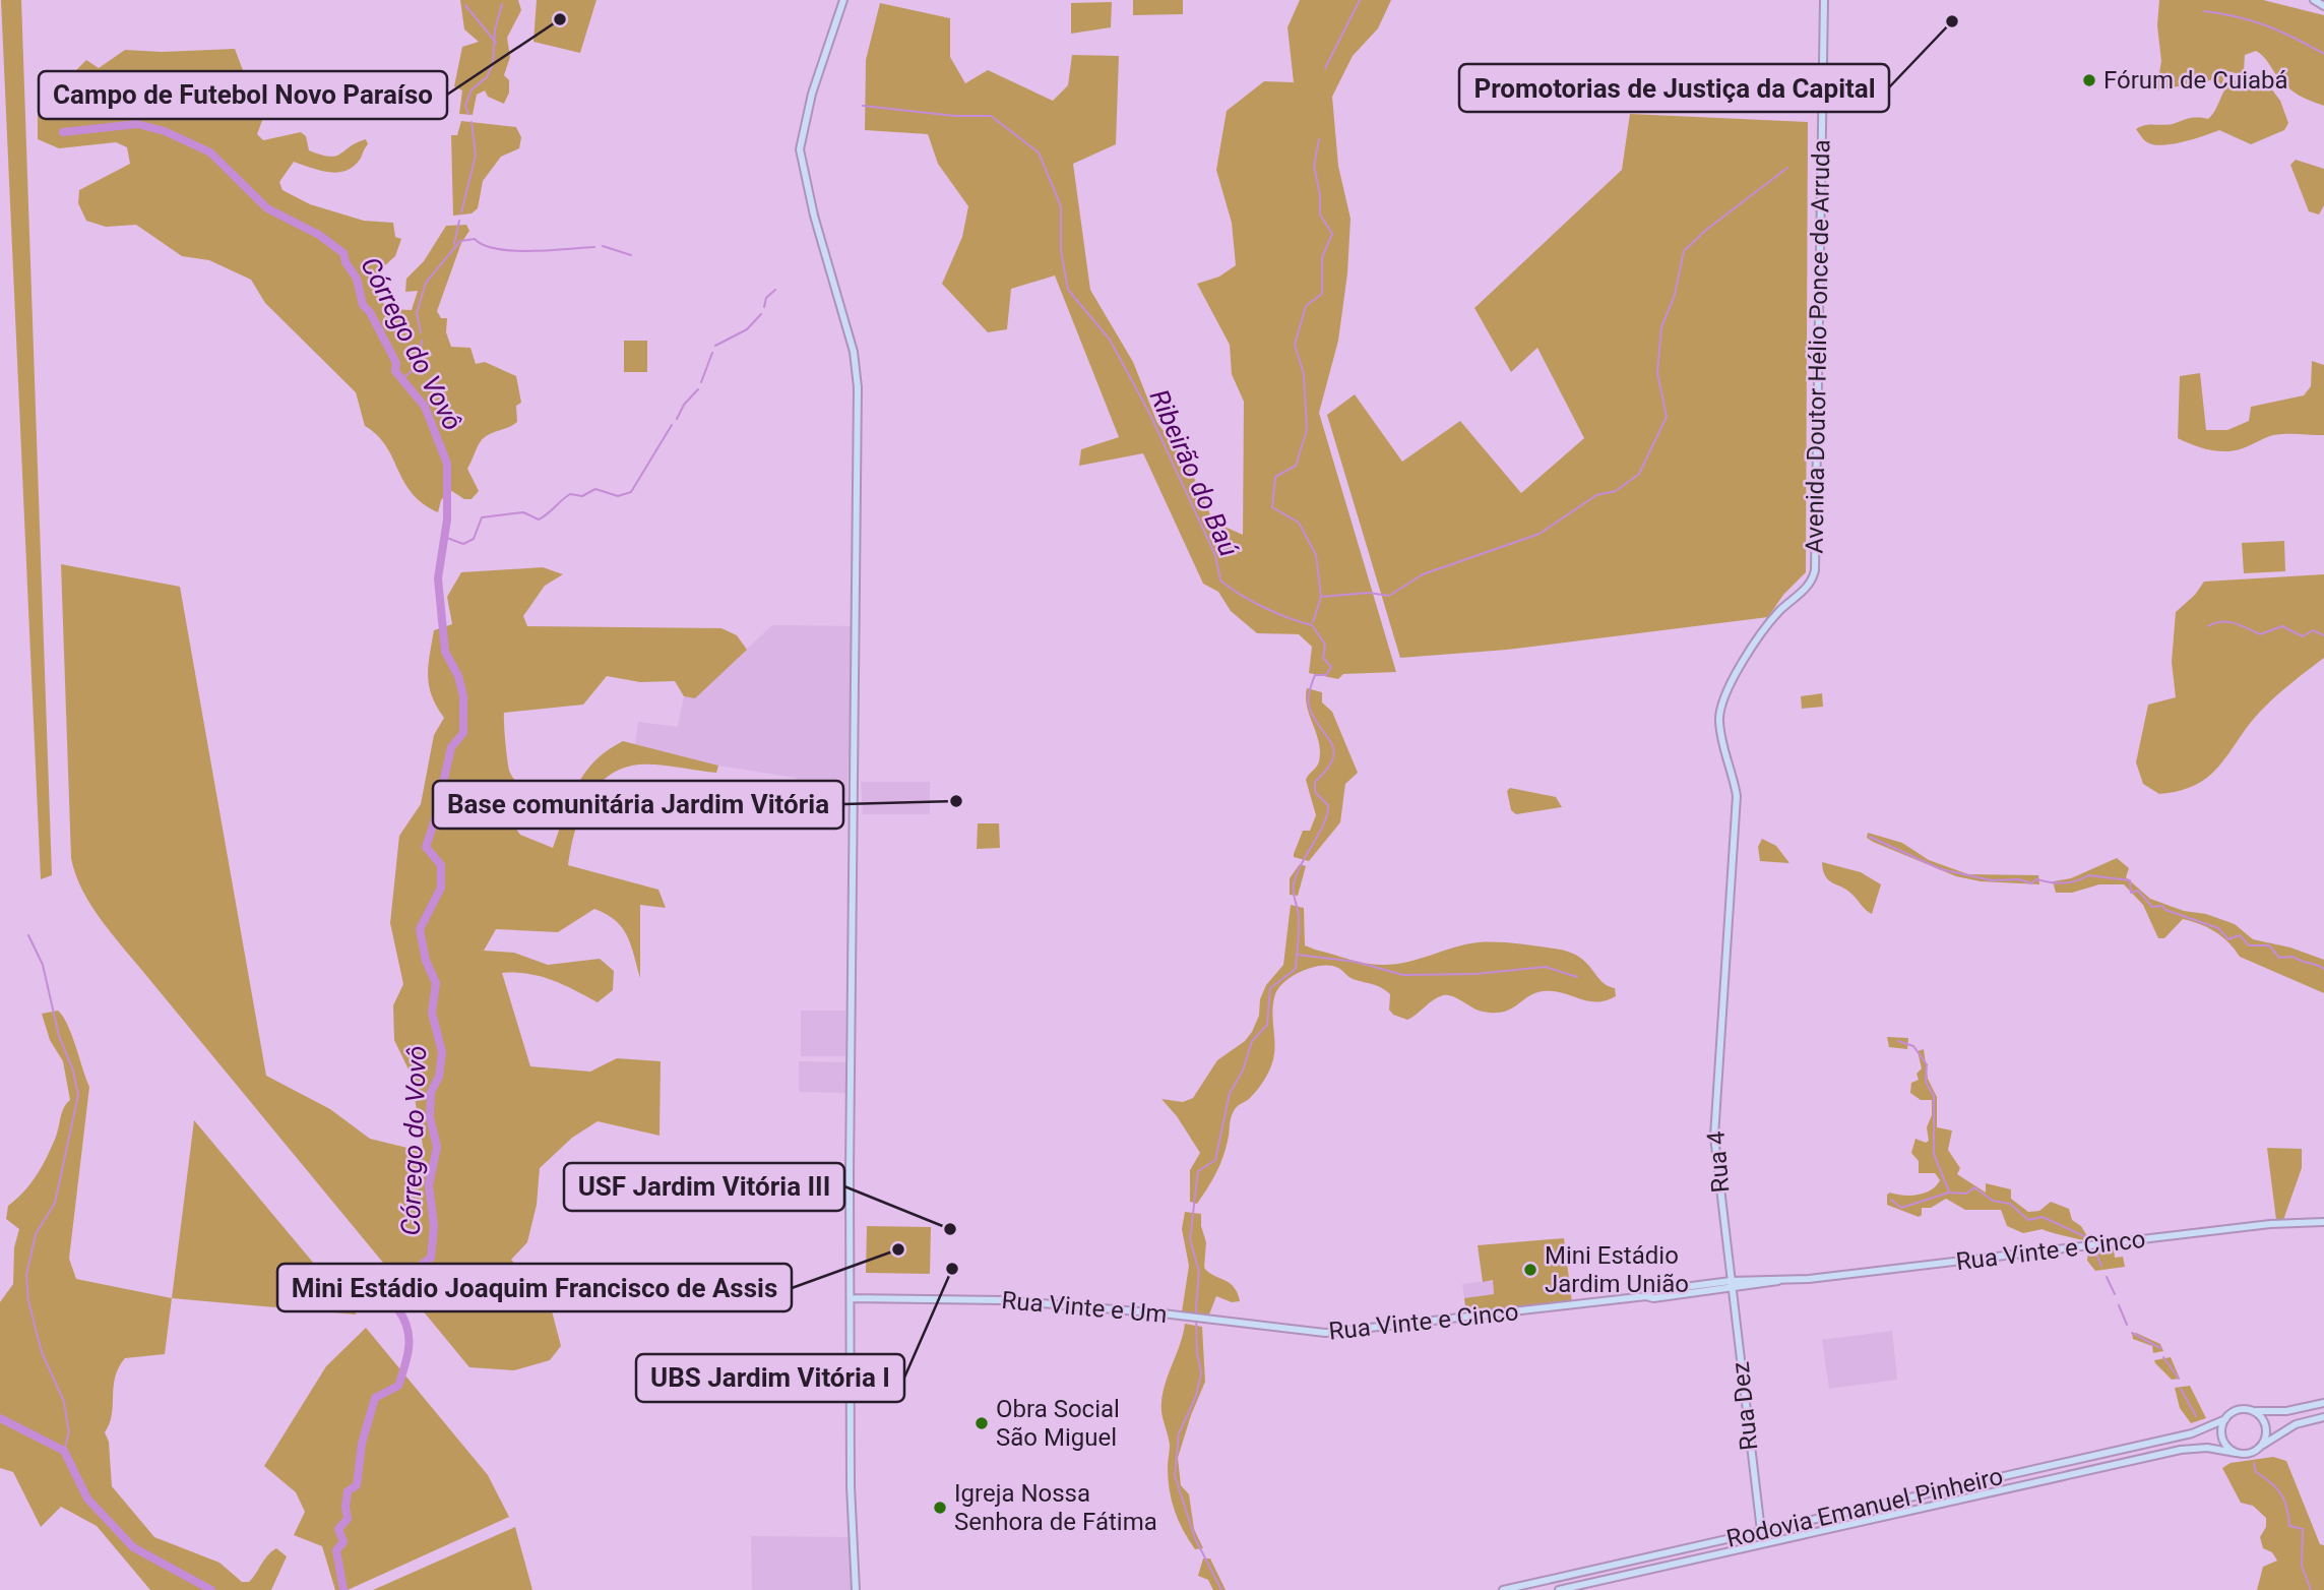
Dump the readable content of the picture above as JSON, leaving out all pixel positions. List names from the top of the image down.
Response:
{
  "streets": {
    "main road": [
      "Avenida Doutor Hélio Ponce de Arruda",
      "Rua 4",
      "Rua Vinte e Cinco",
      "Rua Vinte e Um",
      "Rua Dez",
      "Rodovia Emanuel Pinheiro"
    ]
  },
  "crossings": [
    ["Avenida Doutor Hélio Ponce de Arruda", "Rua 4"],
    ["Rua 4", "Rua Vinte e Cinco"],
    ["Rua 4", "Rua Dez"],
    ["Rua Vinte e Cinco", "Rua Vinte e Um"],
    ["Rua Vinte e Cinco", "Rua Dez"],
    ["Rua Dez", "Rodovia Emanuel Pinheiro"]
  ],
  "water": ["Córrego do Vovô", "Ribeirão do Baú"],
  "places": [
    "Campo de Futebol Novo Paraíso",
    "Promotorias de Justiça da Capital",
    "Fórum de Cuiabá",
    "Base comunitária Jardim Vitória",
    "USF Jardim Vitória III",
    "Mini Estádio Joaquim Francisco de Assis",
    "UBS Jardim Vitória I",
    "Mini Estádio Jardim União",
    "Obra Social São Miguel",
    "Igreja Nossa Senhora de Fátima"
  ]
}
